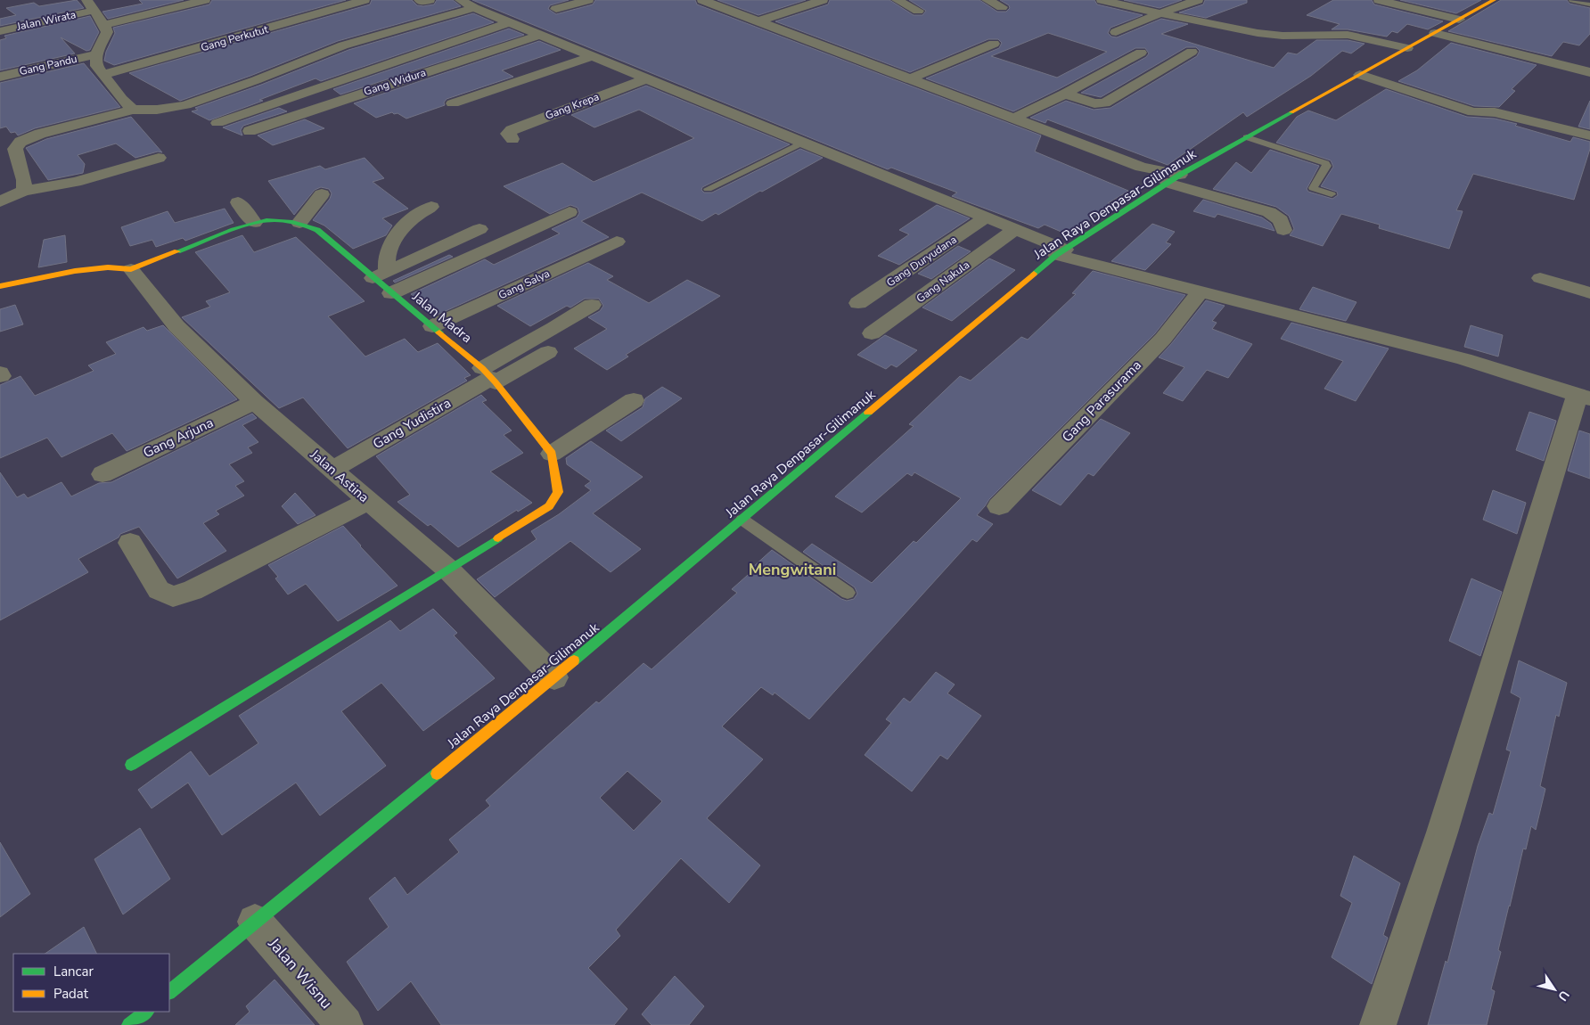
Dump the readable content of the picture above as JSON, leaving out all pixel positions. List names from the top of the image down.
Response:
{
  "streets": {
    "main road": ["Jalan Raya Denpasar-Gilimanuk", "Jalan Madra"],
    "street": [
      "Jalan Wirata",
      "Gang Perkutut",
      "Gang Pandu",
      "Gang Widura",
      "Gang Krepa",
      "Gang Duryudana",
      "Gang Nakula",
      "Gang Salya",
      "Gang Parasurama",
      "Gang Yudistira",
      "Gang Arjuna",
      "Jalan Astina",
      "Jalan Wisnu"
    ]
  },
  "crossings": [
    ["Jalan Raya Denpasar-Gilimanuk", "Jalan Astina"],
    ["Jalan Raya Denpasar-Gilimanuk", "Jalan Wisnu"],
    ["Gang Salya", "Jalan Madra"],
    ["Jalan Madra", "Gang Yudistira"],
    ["Jalan Madra", "Jalan Astina"],
    ["Gang Yudistira", "Jalan Astina"],
    ["Gang Arjuna", "Jalan Astina"]
  ],
  "districts": ["Mengwitani"],
  "legend": ["Lancar", "Padat"],
  "north": "bottom right"
}
